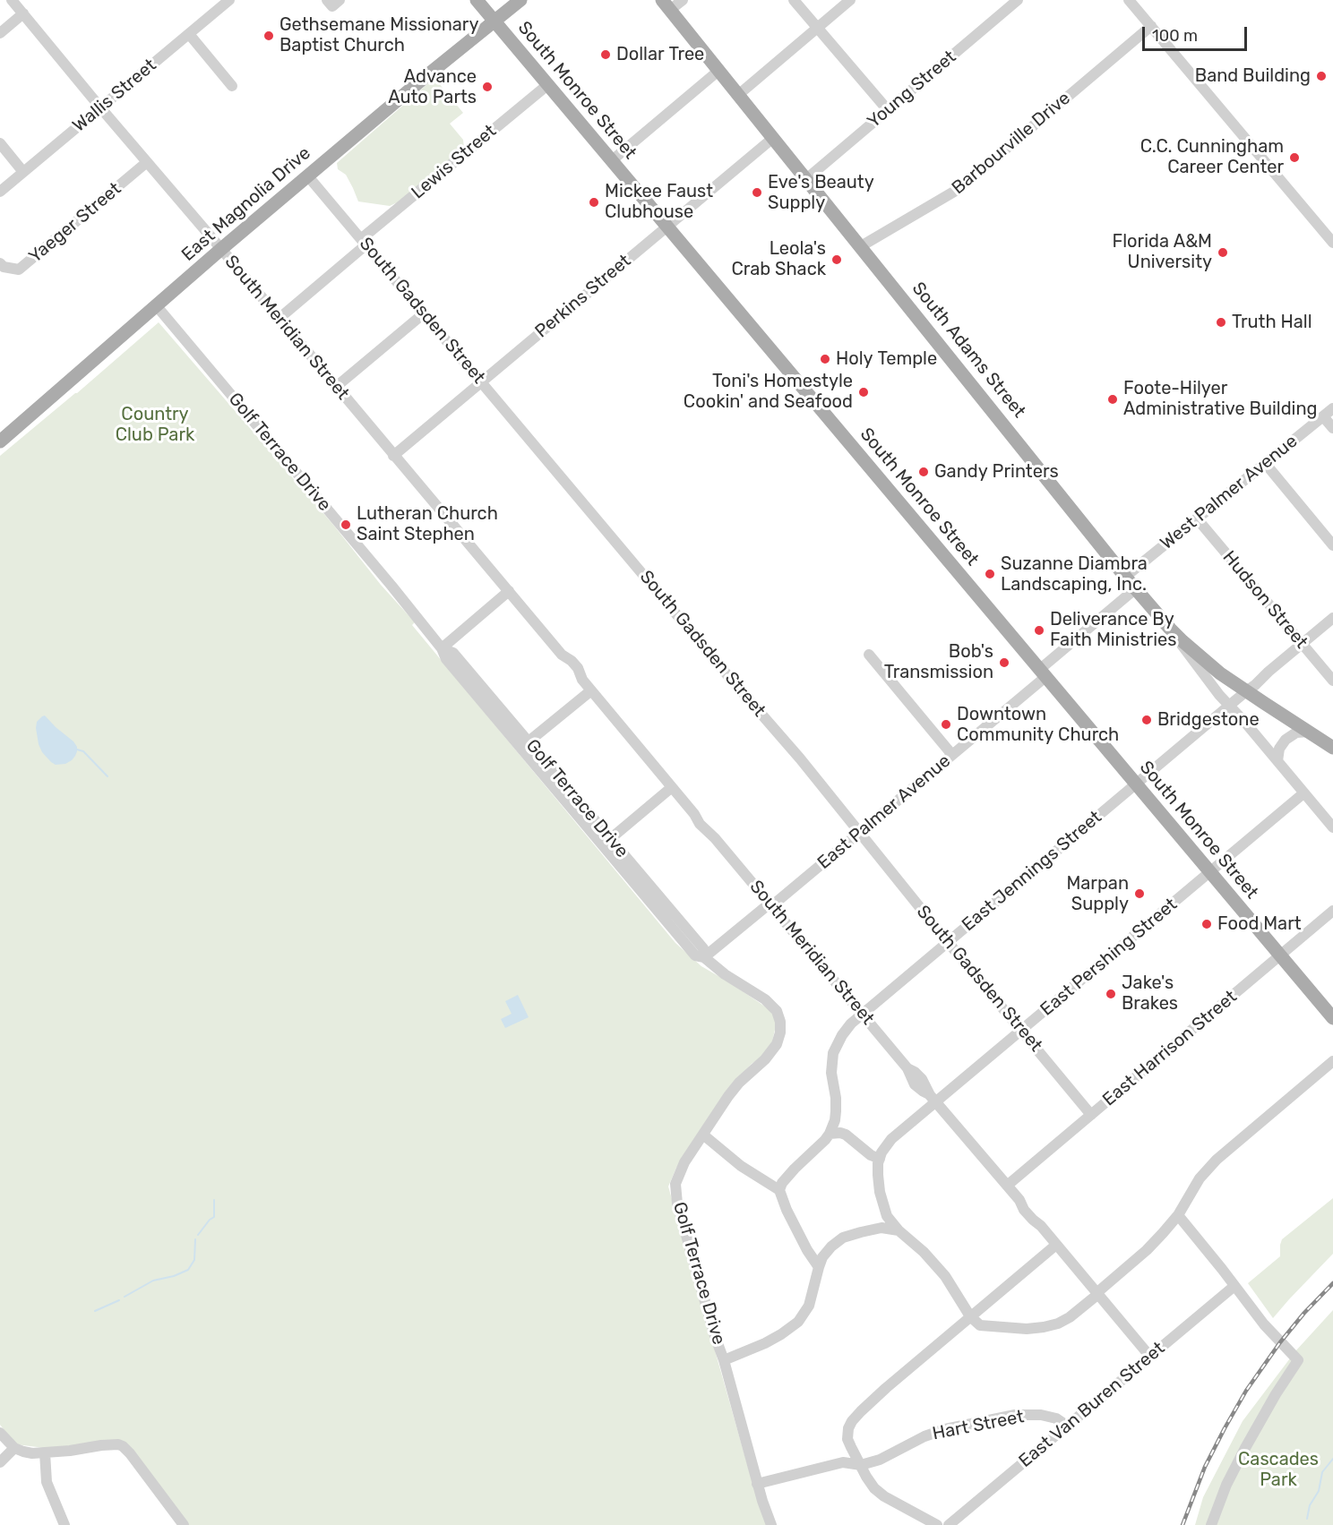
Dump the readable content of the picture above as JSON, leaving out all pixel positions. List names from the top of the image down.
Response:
{
  "streets": {
    "main road": ["South Monroe Street", "East Magnolia Drive", "South Adams Street"],
    "street": [
      "Young Street",
      "Wallis Street",
      "Barbourville Drive",
      "Lewis Street",
      "Yaeger Street",
      "Perkins Street",
      "South Gadsden Street",
      "South Meridian Street",
      "Golf Terrace Drive",
      "West Palmer Avenue",
      "Hudson Street",
      "East Palmer Avenue",
      "East Jennings Street",
      "East Pershing Street",
      "East Harrison Street",
      "East Van Buren Street",
      "Hart Street"
    ]
  },
  "crossings": [
    ["Young Street", "South Adams Street"],
    ["South Monroe Street", "Lewis Street"],
    ["South Monroe Street", "East Magnolia Drive"],
    ["South Monroe Street", "Perkins Street"],
    ["South Monroe Street", "East Palmer Avenue"],
    ["South Monroe Street", "East Jennings Street"],
    ["South Monroe Street", "East Pershing Street"],
    ["South Monroe Street", "East Harrison Street"],
    ["Wallis Street", "South Meridian Street"],
    ["Barbourville Drive", "South Adams Street"],
    ["Lewis Street", "South Gadsden Street"],
    ["Lewis Street", "South Meridian Street"],
    ["East Magnolia Drive", "South Gadsden Street"],
    ["East Magnolia Drive", "South Meridian Street"],
    ["East Magnolia Drive", "Golf Terrace Drive"],
    ["Yaeger Street", "South Meridian Street"],
    ["Perkins Street", "South Gadsden Street"],
    ["Perkins Street", "South Meridian Street"],
    ["Perkins Street", "South Adams Street"],
    ["South Gadsden Street", "East Palmer Avenue"],
    ["South Gadsden Street", "East Jennings Street"],
    ["South Gadsden Street", "East Pershing Street"],
    ["South Gadsden Street", "East Harrison Street"],
    ["South Meridian Street", "East Palmer Avenue"],
    ["South Meridian Street", "East Jennings Street"],
    ["South Meridian Street", "East Pershing Street"],
    ["South Meridian Street", "East Harrison Street"],
    ["South Meridian Street", "East Van Buren Street"],
    ["South Adams Street", "West Palmer Avenue"],
    ["South Adams Street", "East Palmer Avenue"],
    ["South Adams Street", "East Jennings Street"],
    ["South Adams Street", "East Pershing Street"],
    ["Golf Terrace Drive", "East Palmer Avenue"],
    ["West Palmer Avenue", "Hudson Street"],
    ["Hudson Street", "East Jennings Street"],
    ["East Van Buren Street", "Hart Street"]
  ],
  "parks": ["Country Club Park", "Cascades Park"],
  "places": [
    "Gethsemane Missionary Baptist Church",
    "Dollar Tree",
    "Band Building",
    "Advance Auto Parts",
    "C.C. Cunningham Career Center",
    "Eve's Beauty Supply",
    "Mickee Faust Clubhouse",
    "Florida A&M University",
    "Leola's Crab Shack",
    "Truth Hall",
    "Holy Temple",
    "Toni's Homestyle Cookin' and Seafood",
    "Foote-Hilyer Administrative Building",
    "Gandy Printers",
    "Lutheran Church Saint Stephen",
    "Suzanne Diambra Landscaping, Inc.",
    "Deliverance By Faith Ministries",
    "Bob's Transmission",
    "Bridgestone",
    "Downtown Community Church",
    "Marpan Supply",
    "Food Mart",
    "Jake's Brakes"
  ],
  "scale_bar": "100 m"
}
